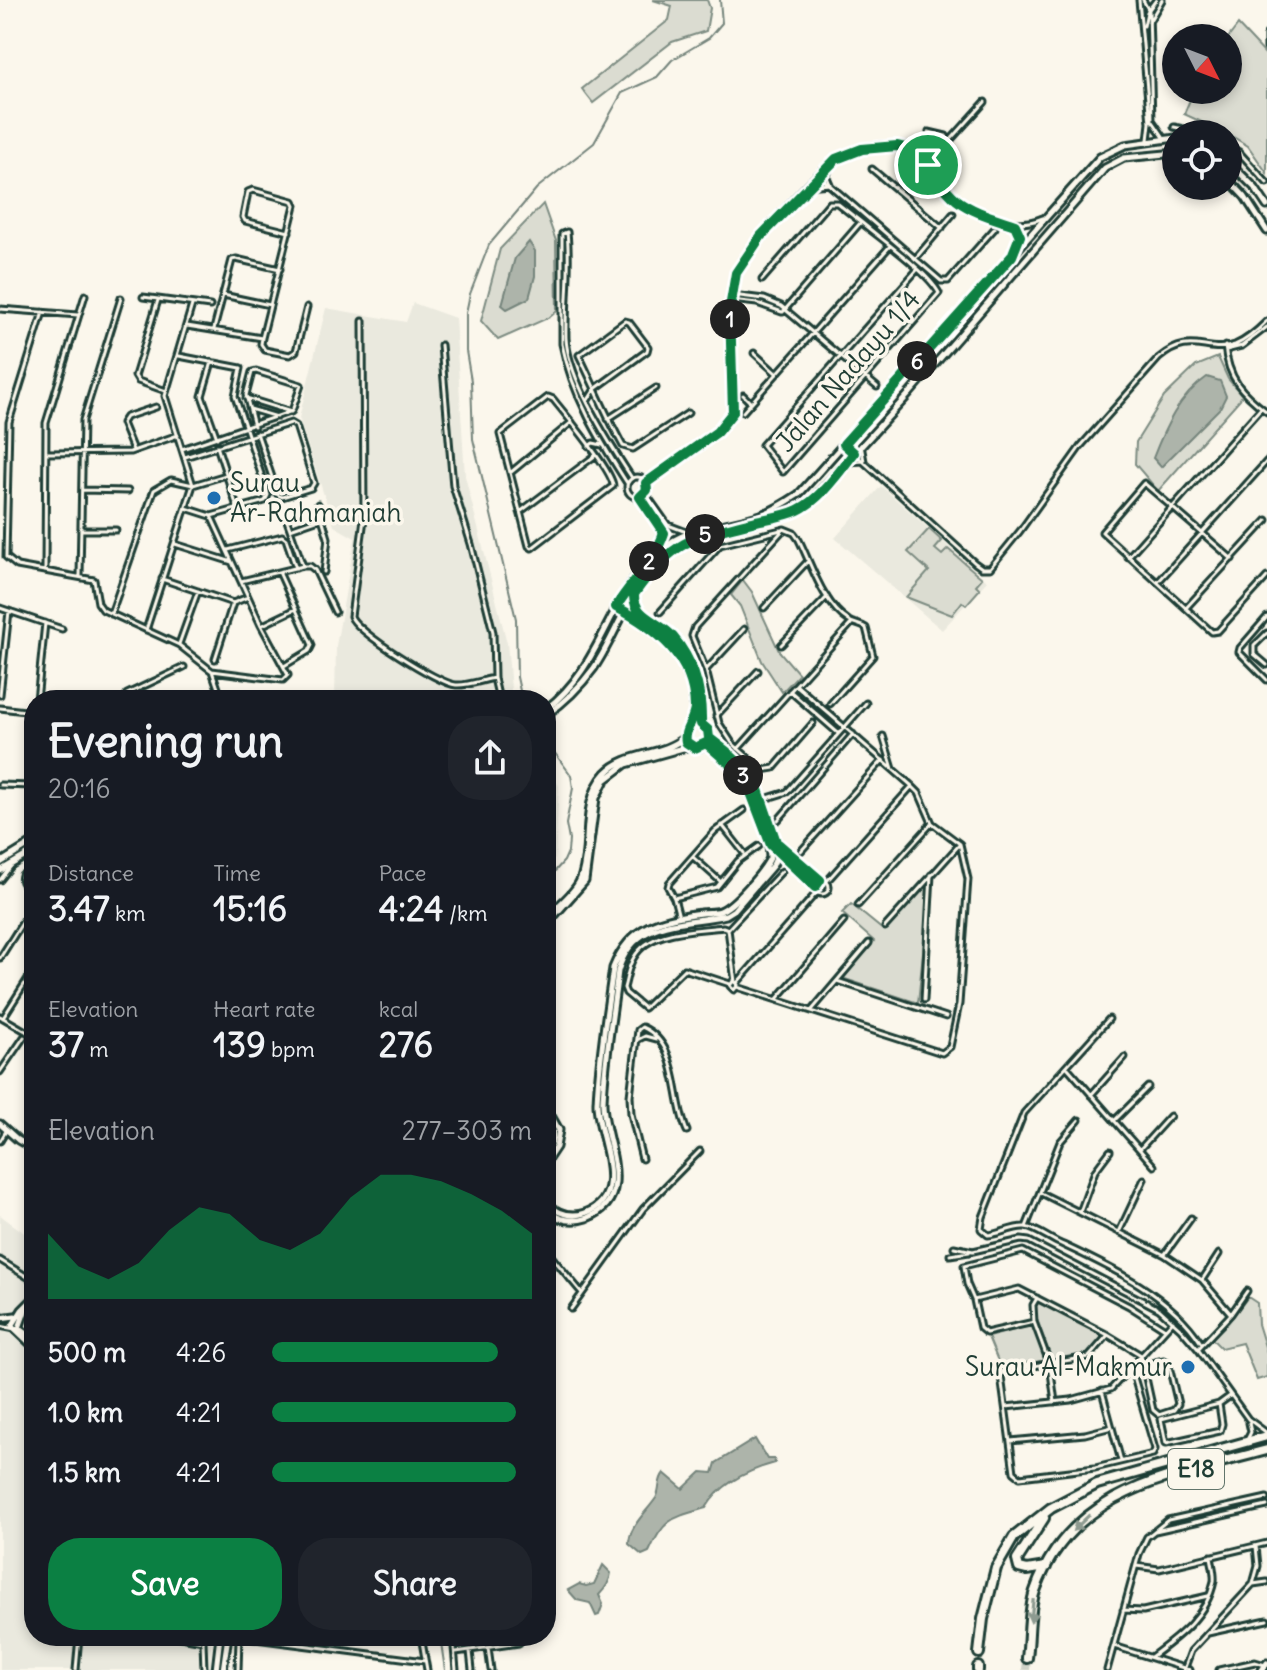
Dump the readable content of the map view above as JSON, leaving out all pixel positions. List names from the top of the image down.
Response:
{
  "streets": {
    "highway": ["E18"],
    "street": ["Jalan Nadayu 1/4"]
  },
  "places": ["Surau Ar-Rahmaniah", "Surau Al-Makmur"],
  "north": "bottom right",
  "page": {
    "pins": [
      "1",
      "6",
      "5",
      "2",
      "3"
    ],
    "heading": ["Evening run", "20:16"],
    "stats": [
      ["Distance", "3.47 km"],
      ["Time", "15:16"],
      ["Pace", "4:24 /km"],
      ["Elevation", "37 m"],
      ["Heart rate", "139 bpm"],
      ["kcal", "276"]
    ],
    "chart": ["Elevation", "277–303 m"],
    "list": [
      {
        "name": "500 m",
        "note": "4:26"
      },
      {
        "name": "1.0 km",
        "note": "4:21"
      },
      {
        "name": "1.5 km",
        "note": "4:21"
      }
    ],
    "buttons": ["Save", "Share"]
  }
}
